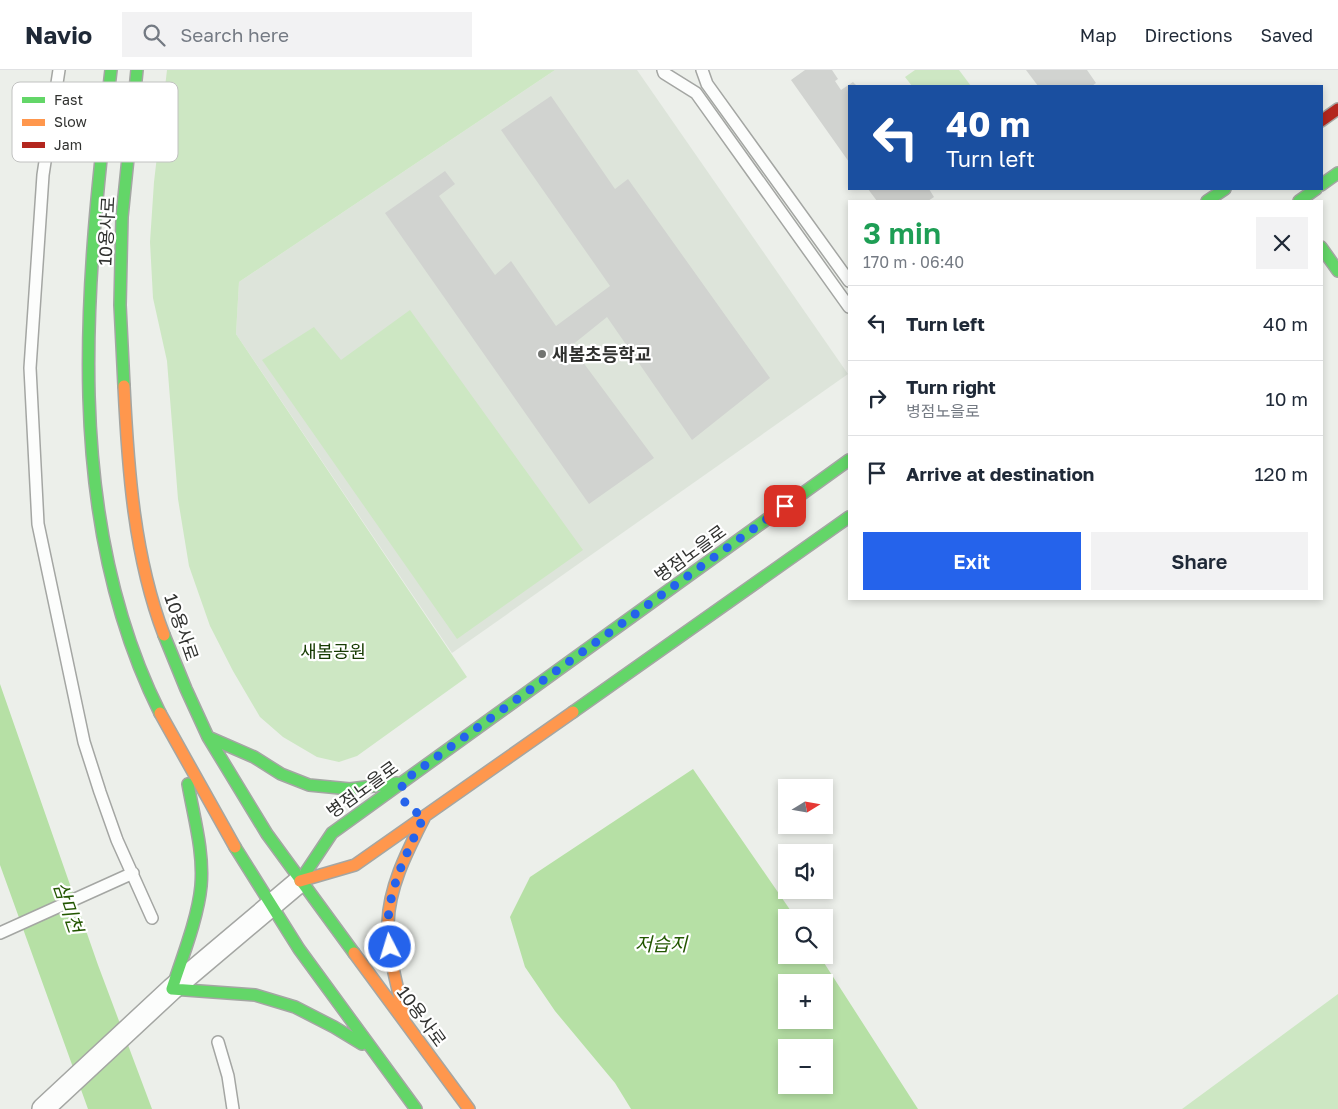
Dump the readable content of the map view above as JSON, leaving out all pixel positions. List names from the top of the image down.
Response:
{
  "streets": {
    "street": ["10용사로", "병점노을로"]
  },
  "crossings": [
    ["10용사로", "병점노을로"]
  ],
  "water": ["삼미천", "저습지"],
  "parks": ["새봄공원"],
  "places": ["새봄초등학교"],
  "legend": ["Fast", "Slow", "Jam"],
  "north": "right",
  "page": {
    "header": "Navio",
    "search": "Search here",
    "nav": ["Map", "Directions", "Saved"],
    "turn": ["40 m", "Turn left"],
    "heading": ["3 min", "170 m · 06:40"],
    "list": [
      {
        "name": "Turn left",
        "value": "40 m"
      },
      {
        "name": "Turn right",
        "note": "병점노을로",
        "value": "10 m"
      },
      {
        "name": "Arrive at destination",
        "value": "120 m"
      }
    ],
    "buttons": ["Exit", "Share"],
    "map_buttons": ["+", "−"]
  }
}
